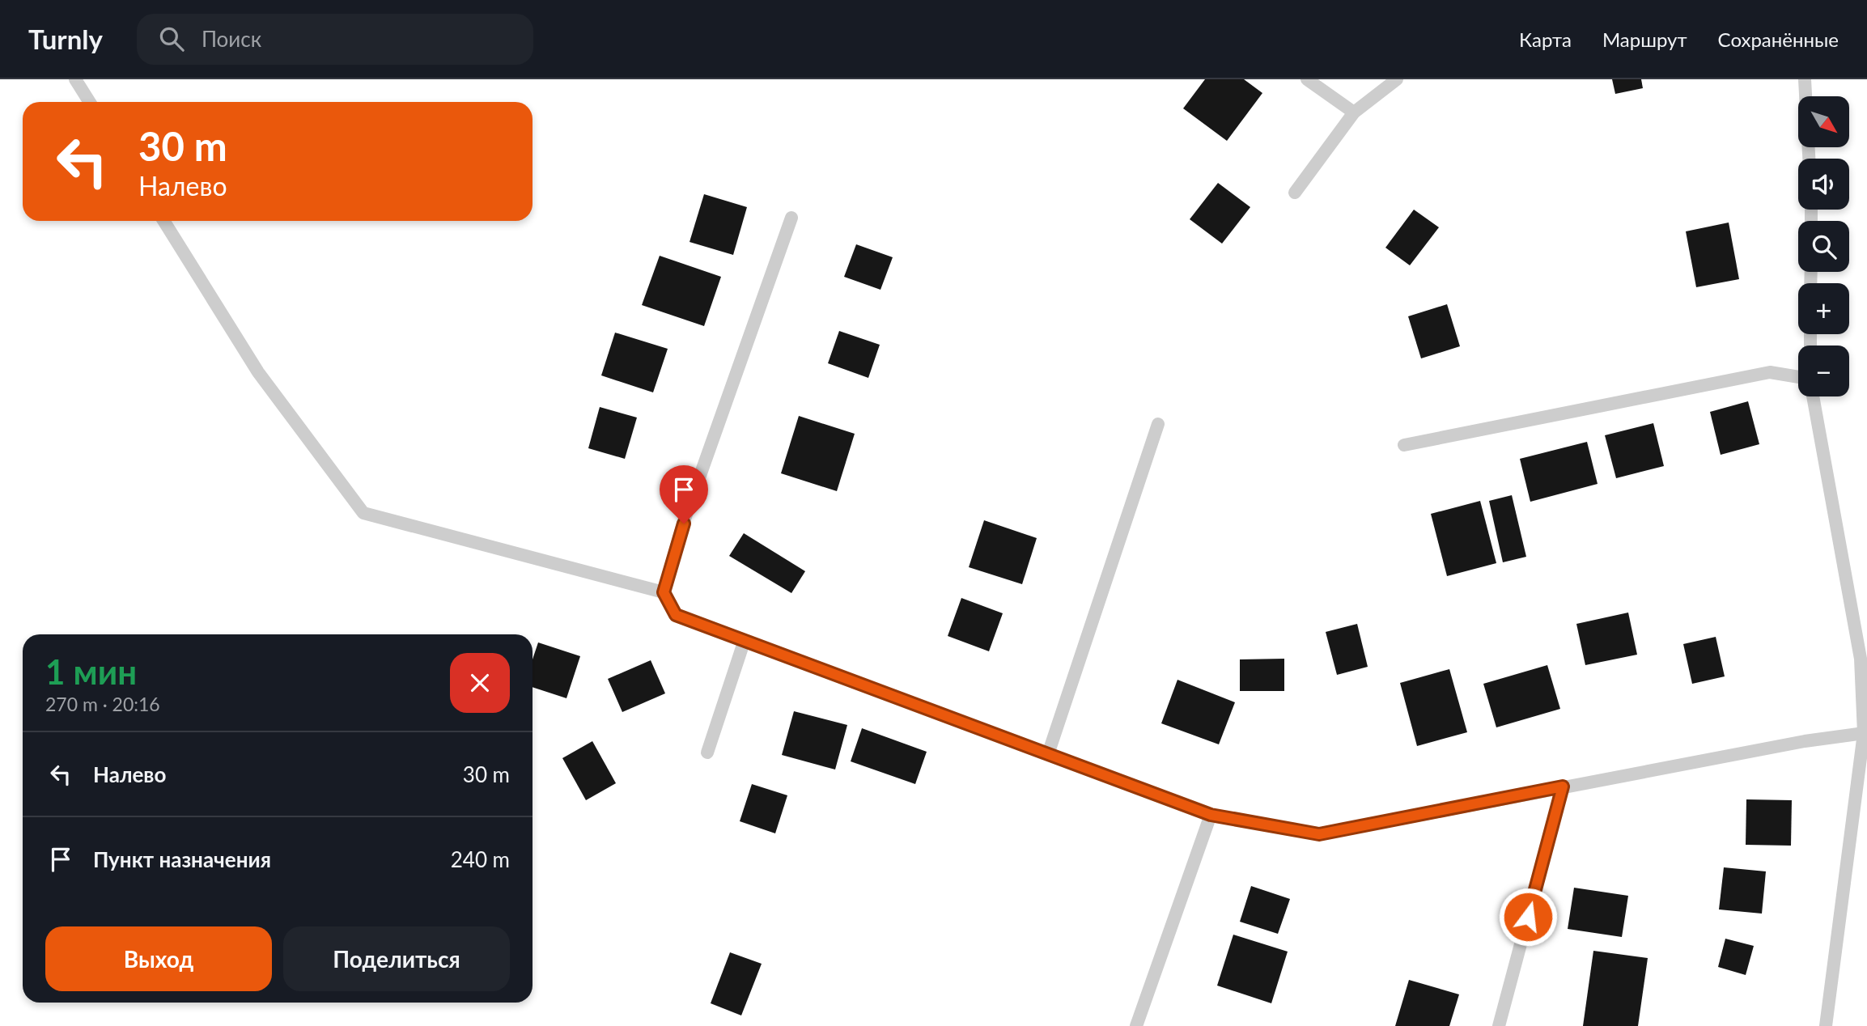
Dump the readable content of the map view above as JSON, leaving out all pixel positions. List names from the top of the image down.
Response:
{
  "north": "bottom right",
  "page": {
    "header": "Turnly",
    "search": "Поиск",
    "nav": ["Карта", "Маршрут", "Сохранённые"],
    "map_buttons": ["+", "−"],
    "turn": ["30 m", "Налево"],
    "heading": ["1 мин", "270 m · 20:16"],
    "list": [
      {
        "name": "Налево",
        "value": "30 m"
      },
      {
        "name": "Пункт назначения",
        "value": "240 m"
      }
    ],
    "buttons": ["Выход", "Поделиться"]
  }
}
